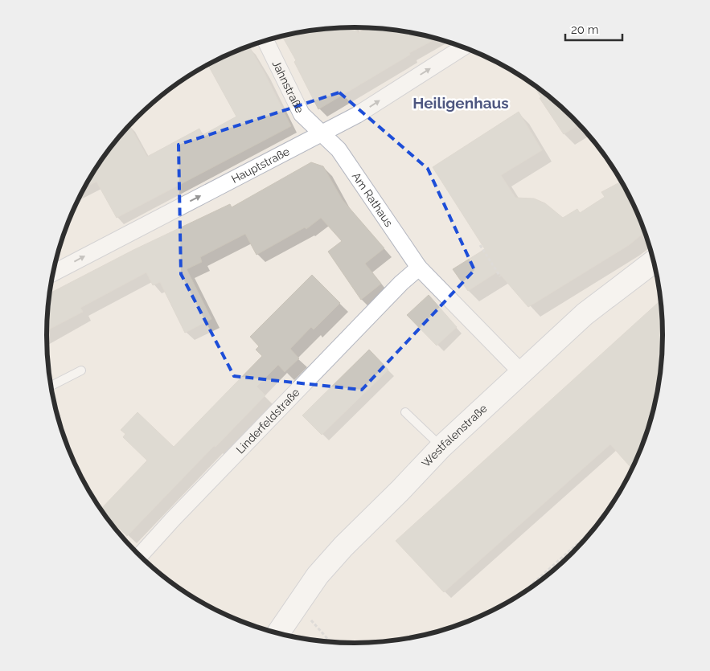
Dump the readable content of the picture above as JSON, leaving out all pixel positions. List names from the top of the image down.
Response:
{
  "streets": {
    "street": [
      "Jahnstraße",
      "Hauptstraße",
      "Am Rathaus",
      "Linderfeldstraße",
      "Westfalenstraße"
    ]
  },
  "crossings": [
    ["Jahnstraße", "Hauptstraße"],
    ["Jahnstraße", "Am Rathaus"],
    ["Hauptstraße", "Am Rathaus"],
    ["Am Rathaus", "Linderfeldstraße"],
    ["Am Rathaus", "Westfalenstraße"]
  ],
  "one_way": ["Hauptstraße"],
  "districts": ["Heiligenhaus"],
  "scale_bar": "20 m"
}
